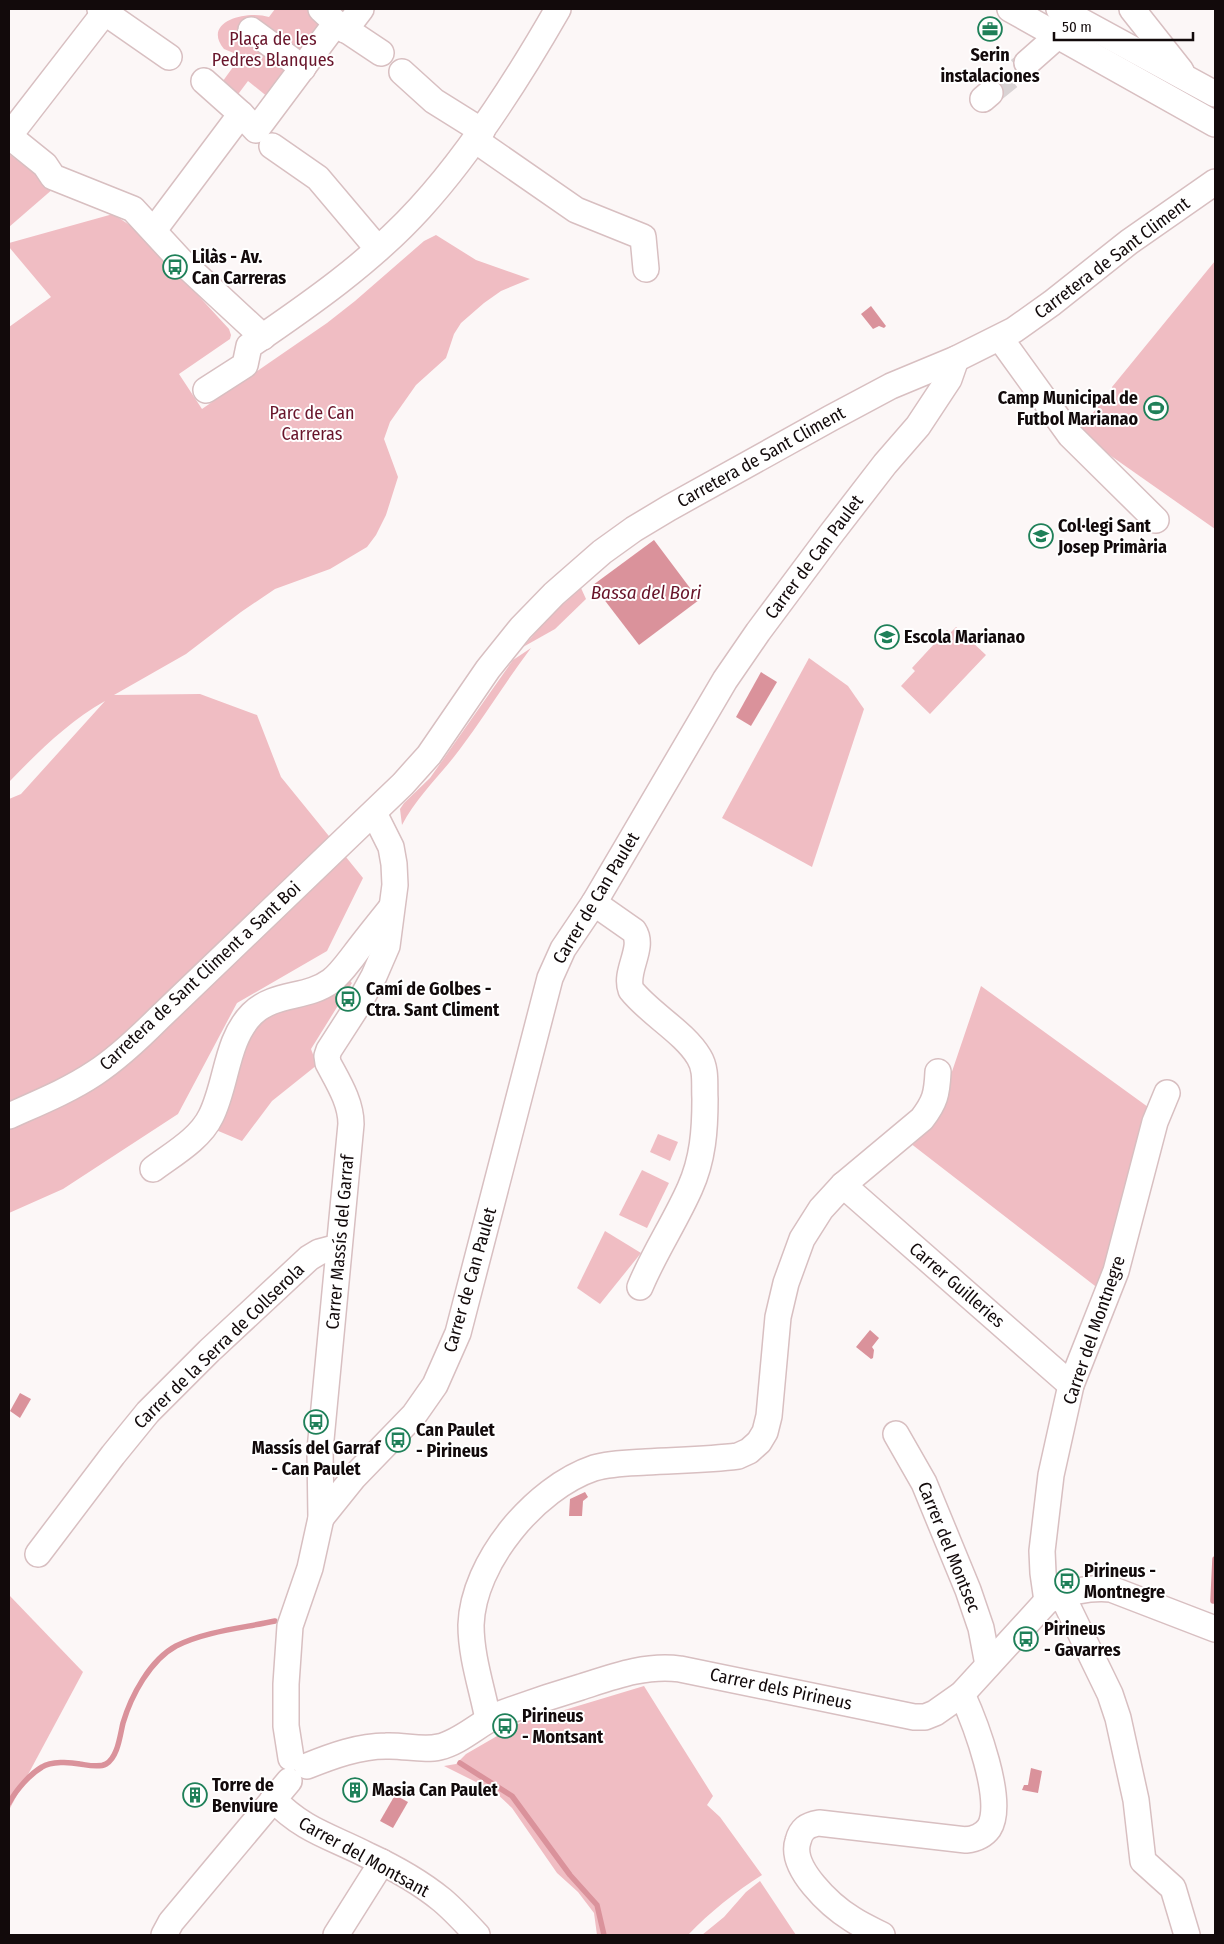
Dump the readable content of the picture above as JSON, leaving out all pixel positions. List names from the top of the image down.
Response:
{
  "streets": {
    "street": [
      "Carretera de Sant Climent",
      "Carrer de Can Paulet",
      "Carretera de Sant Climent a Sant Boi",
      "Carrer Massís del Garraf",
      "Carrer Guilleries",
      "Carrer del Montnegre",
      "Carrer de la Serra de Collserola",
      "Carrer del Montsec",
      "Carrer dels Pirineus",
      "Carrer del Montsant"
    ]
  },
  "crossings": [
    ["Carretera de Sant Climent", "Carrer de Can Paulet"],
    ["Carretera de Sant Climent", "Carretera de Sant Climent a Sant Boi"],
    ["Carretera de Sant Climent", "Carrer Massís del Garraf"],
    ["Carrer de Can Paulet", "Carrer Massís del Garraf"],
    ["Carrer de Can Paulet", "Carrer dels Pirineus"],
    ["Carrer de Can Paulet", "Carrer del Montsant"],
    ["Carretera de Sant Climent a Sant Boi", "Carrer Massís del Garraf"],
    ["Carrer Massís del Garraf", "Carrer de la Serra de Collserola"],
    ["Carrer Guilleries", "Carrer del Montnegre"],
    ["Carrer del Montnegre", "Carrer dels Pirineus"],
    ["Carrer del Montsec", "Carrer dels Pirineus"],
    ["Carrer dels Pirineus", "Carrer del Montsant"]
  ],
  "water": ["Bassa del Bori"],
  "parks": ["Plaça de les Pedres Blanques", "Parc de Can Carreras"],
  "places": {
    "office": ["Serin instalaciones"],
    "bus stop": [
      "Lilàs - Av. Can Carreras",
      "Camí de Golbes - Ctra. Sant Climent",
      "Massís del Garraf - Can Paulet",
      "Can Paulet - Pirineus",
      "Pirineus - Montnegre",
      "Pirineus - Gavarres",
      "Pirineus - Montsant"
    ],
    "sports": ["Camp Municipal de Futbol Marianao"],
    "school or university": ["Col·legi Sant Josep Primària", "Escola Marianao"],
    "building": ["Masia Can Paulet", "Torre de Benviure"]
  },
  "scale_bar": "50 m"
}
